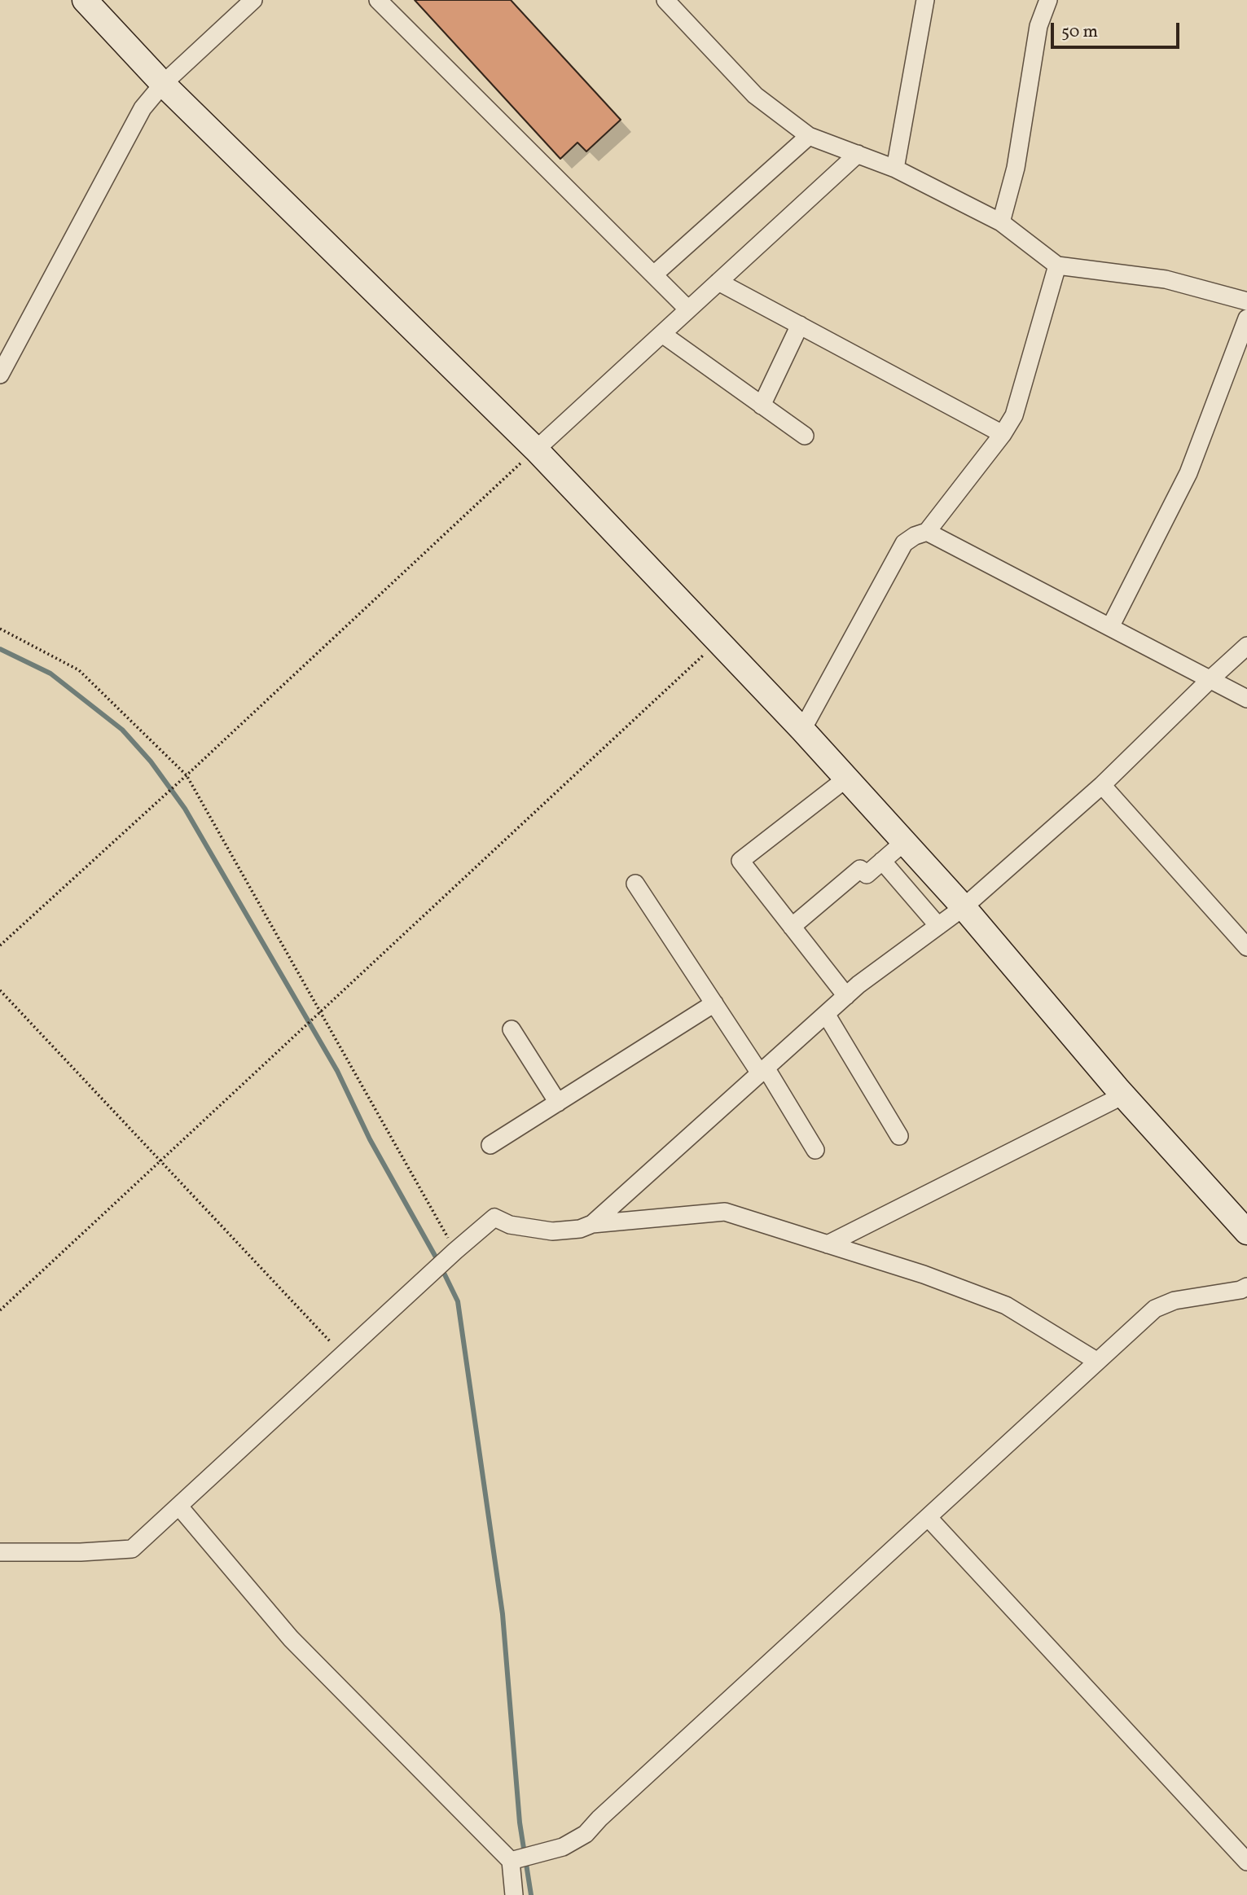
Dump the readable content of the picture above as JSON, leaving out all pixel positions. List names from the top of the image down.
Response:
{
  "scale_bar": "50 m"
}
